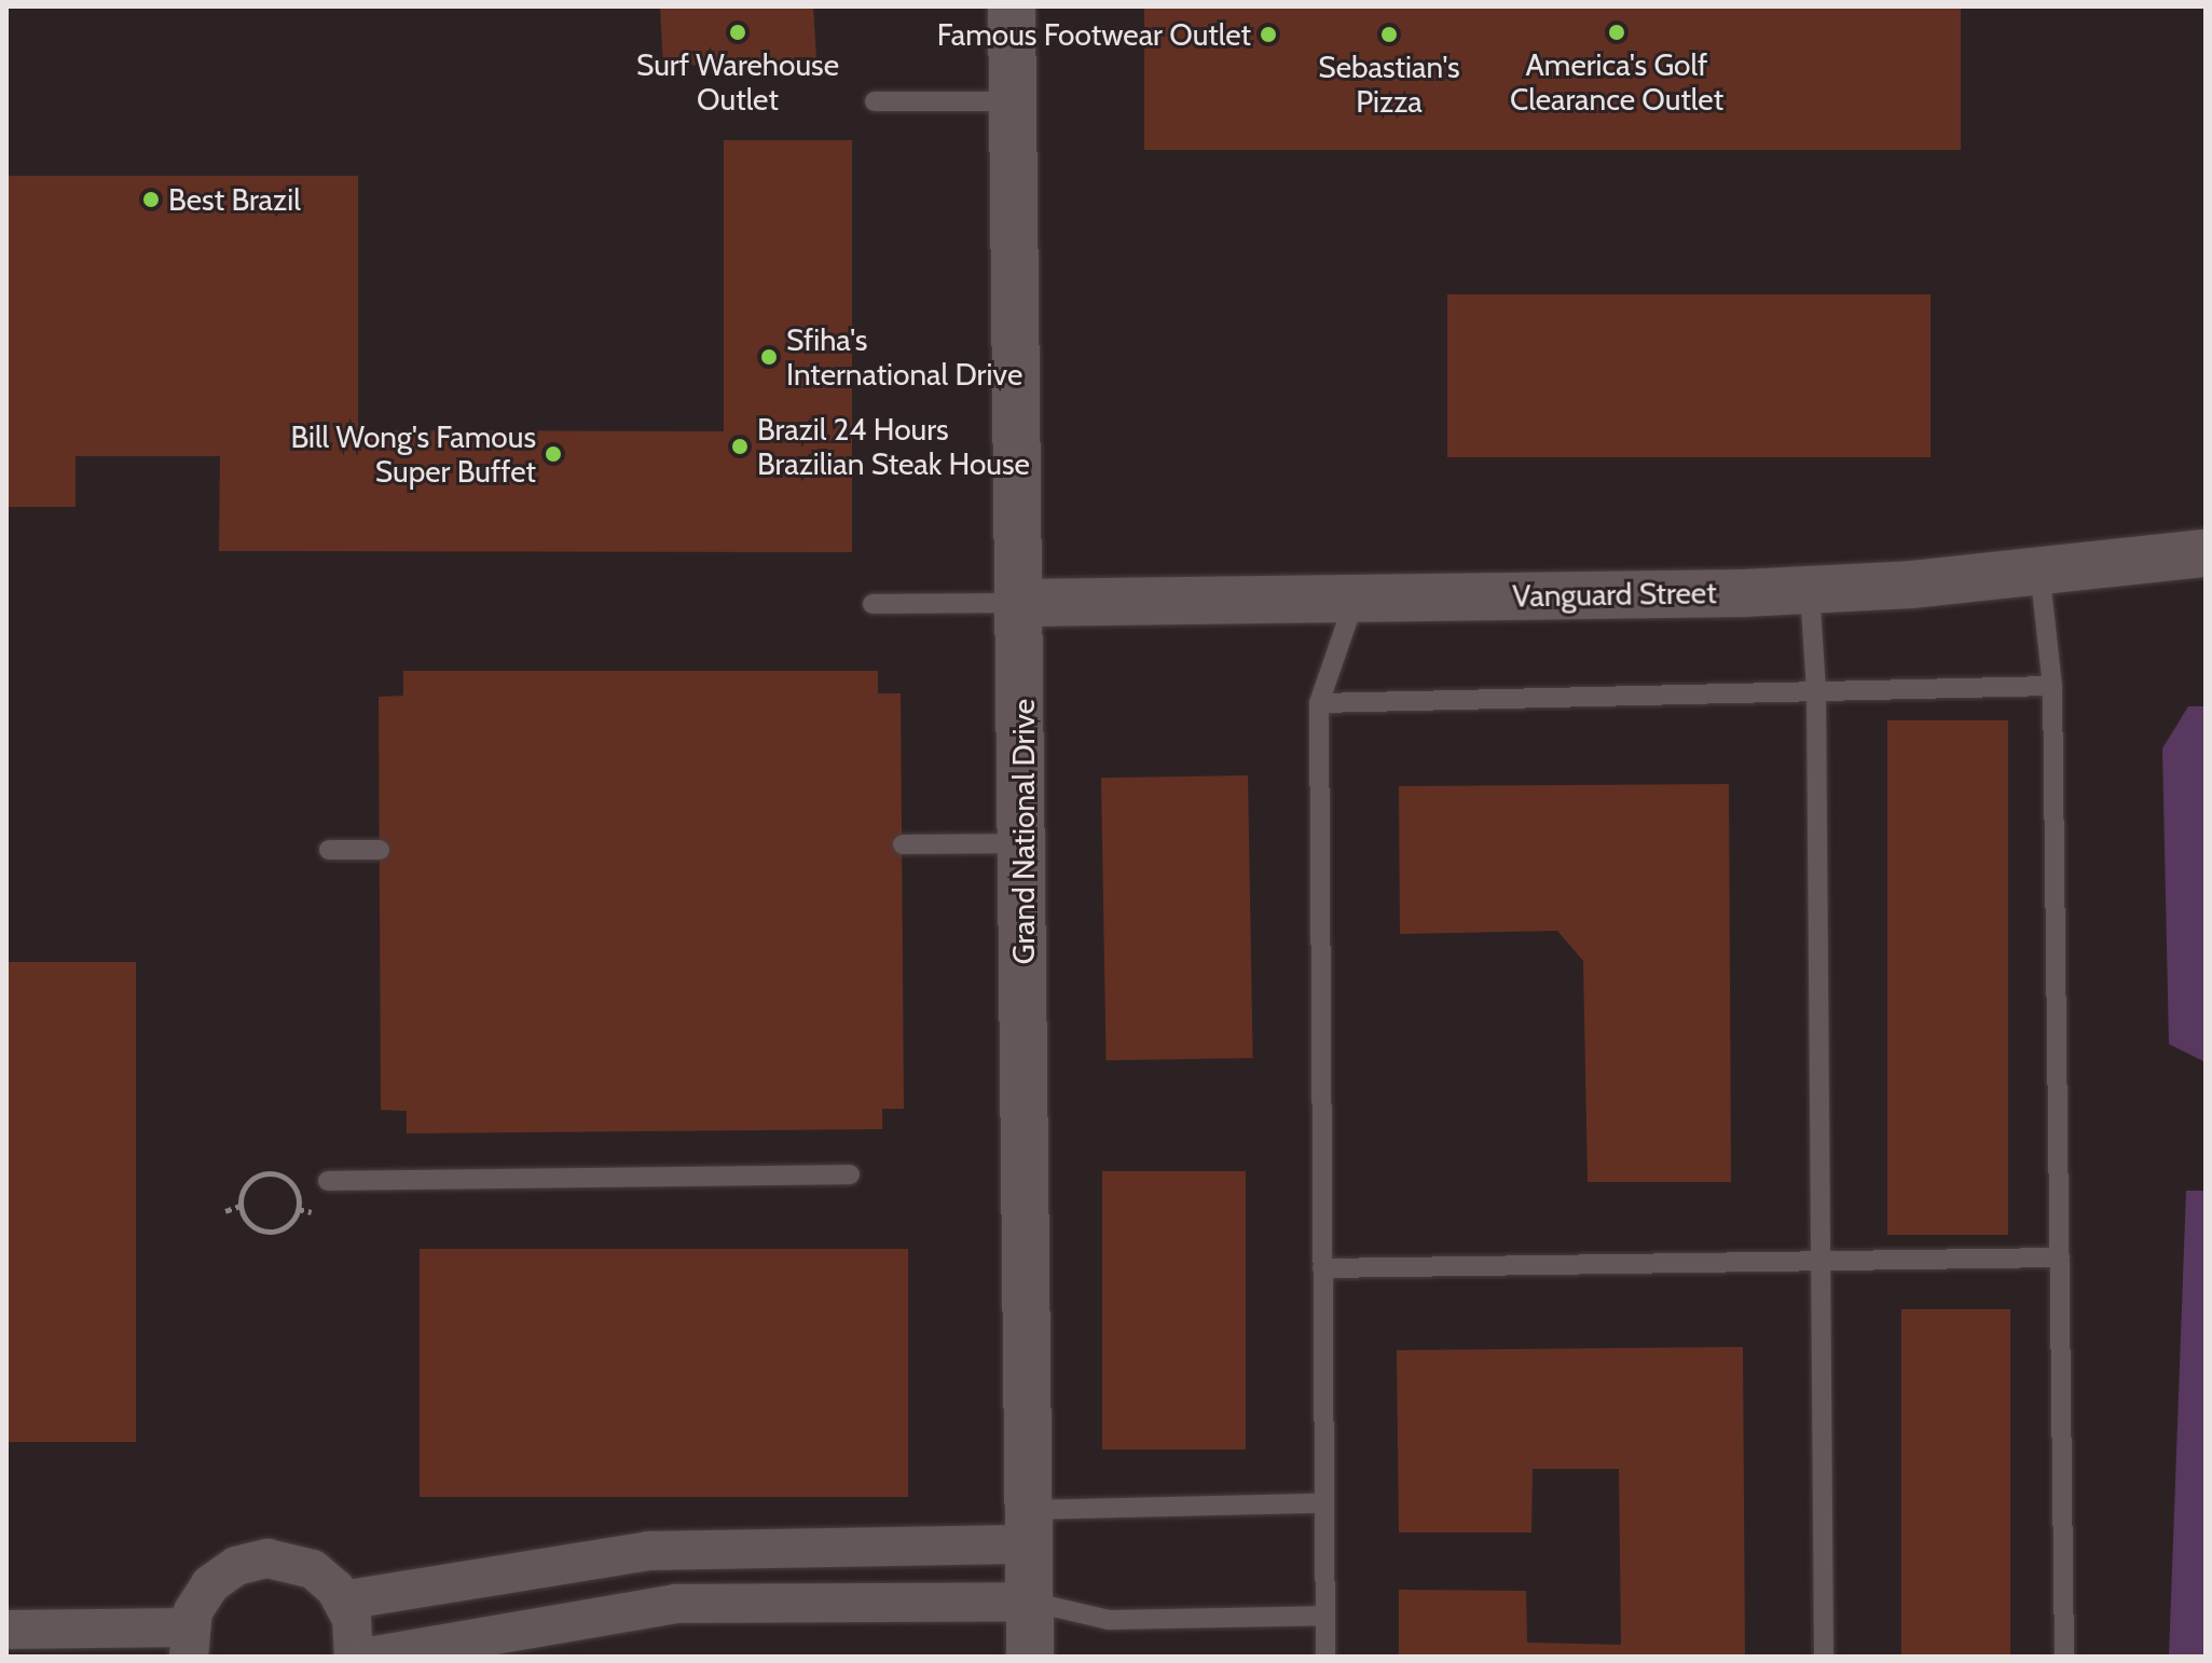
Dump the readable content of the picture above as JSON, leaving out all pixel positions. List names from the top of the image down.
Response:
{
  "streets": {
    "street": ["Vanguard Street", "Grand National Drive"]
  },
  "crossings": [
    ["Vanguard Street", "Grand National Drive"]
  ],
  "places": [
    "Surf Warehouse Outlet",
    "America's Golf Clearance Outlet",
    "Famous Footwear Outlet",
    "Sebastian's Pizza",
    "Best Brazil",
    "Sfiha's International Drive",
    "Brazil 24 Hours Brazilian Steak House",
    "Bill Wong's Famous Super Buffet"
  ]
}
